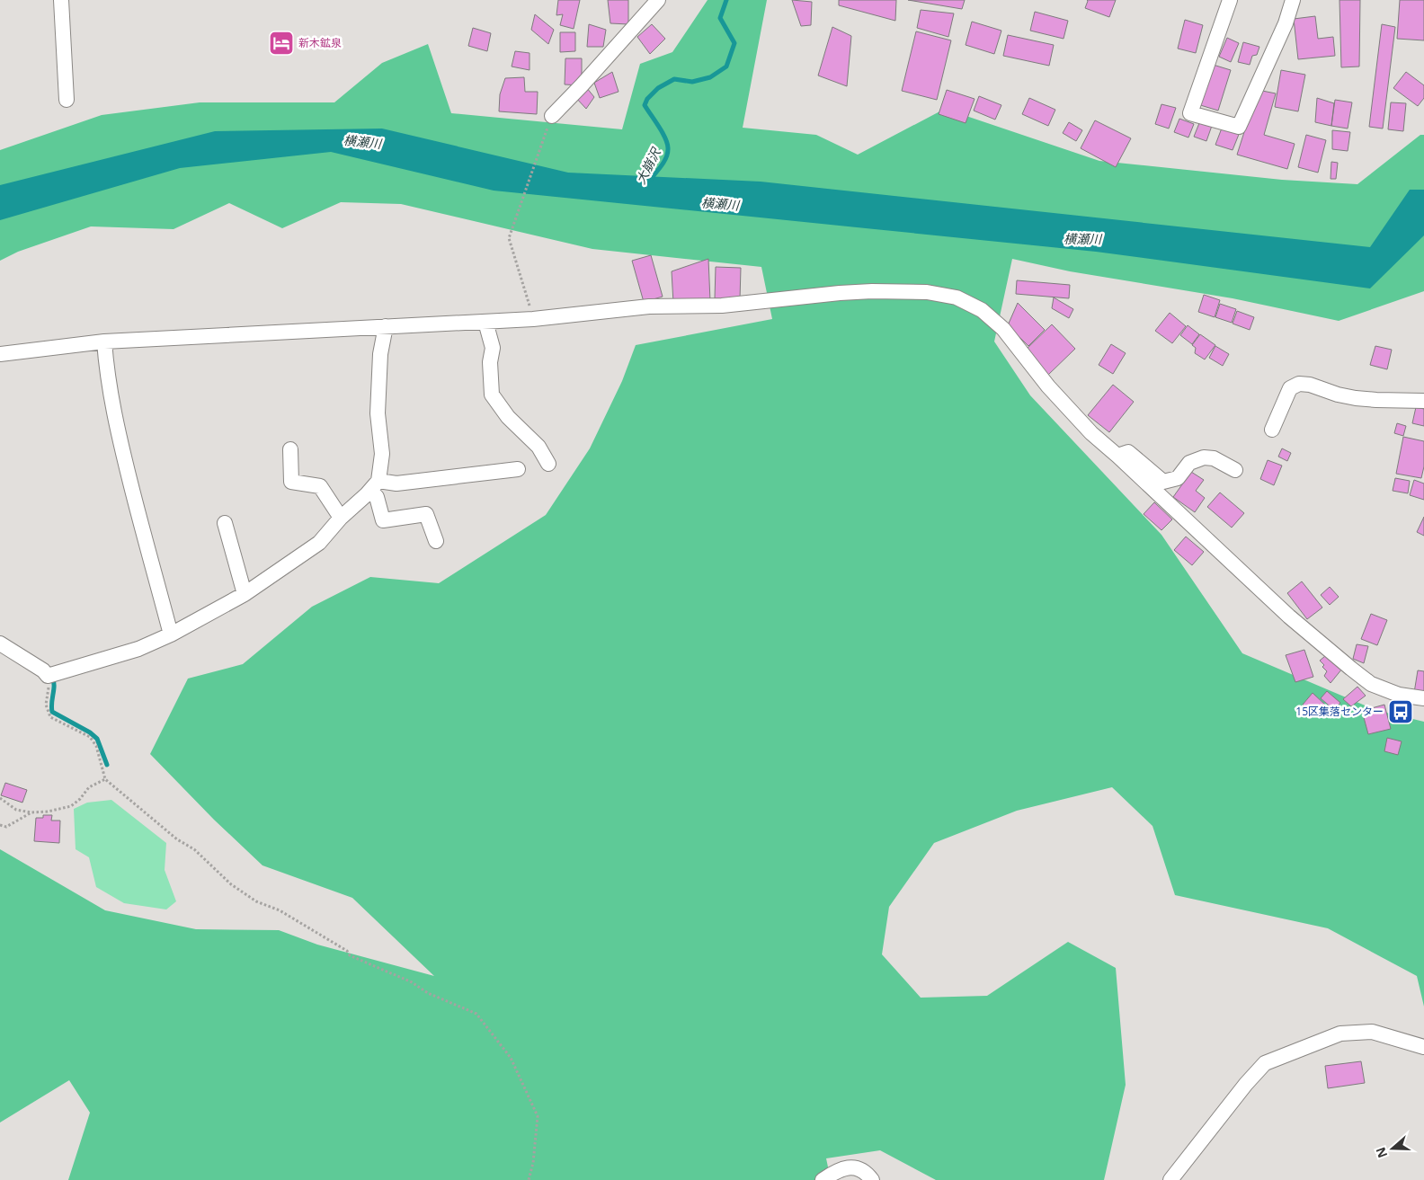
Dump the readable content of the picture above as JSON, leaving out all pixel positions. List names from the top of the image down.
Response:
{
  "water": ["横瀬川", "大崩沢"],
  "places": {
    "hotel": ["新木鉱泉"],
    "bus stop": ["15区集落センター"]
  },
  "north": "left"
}
